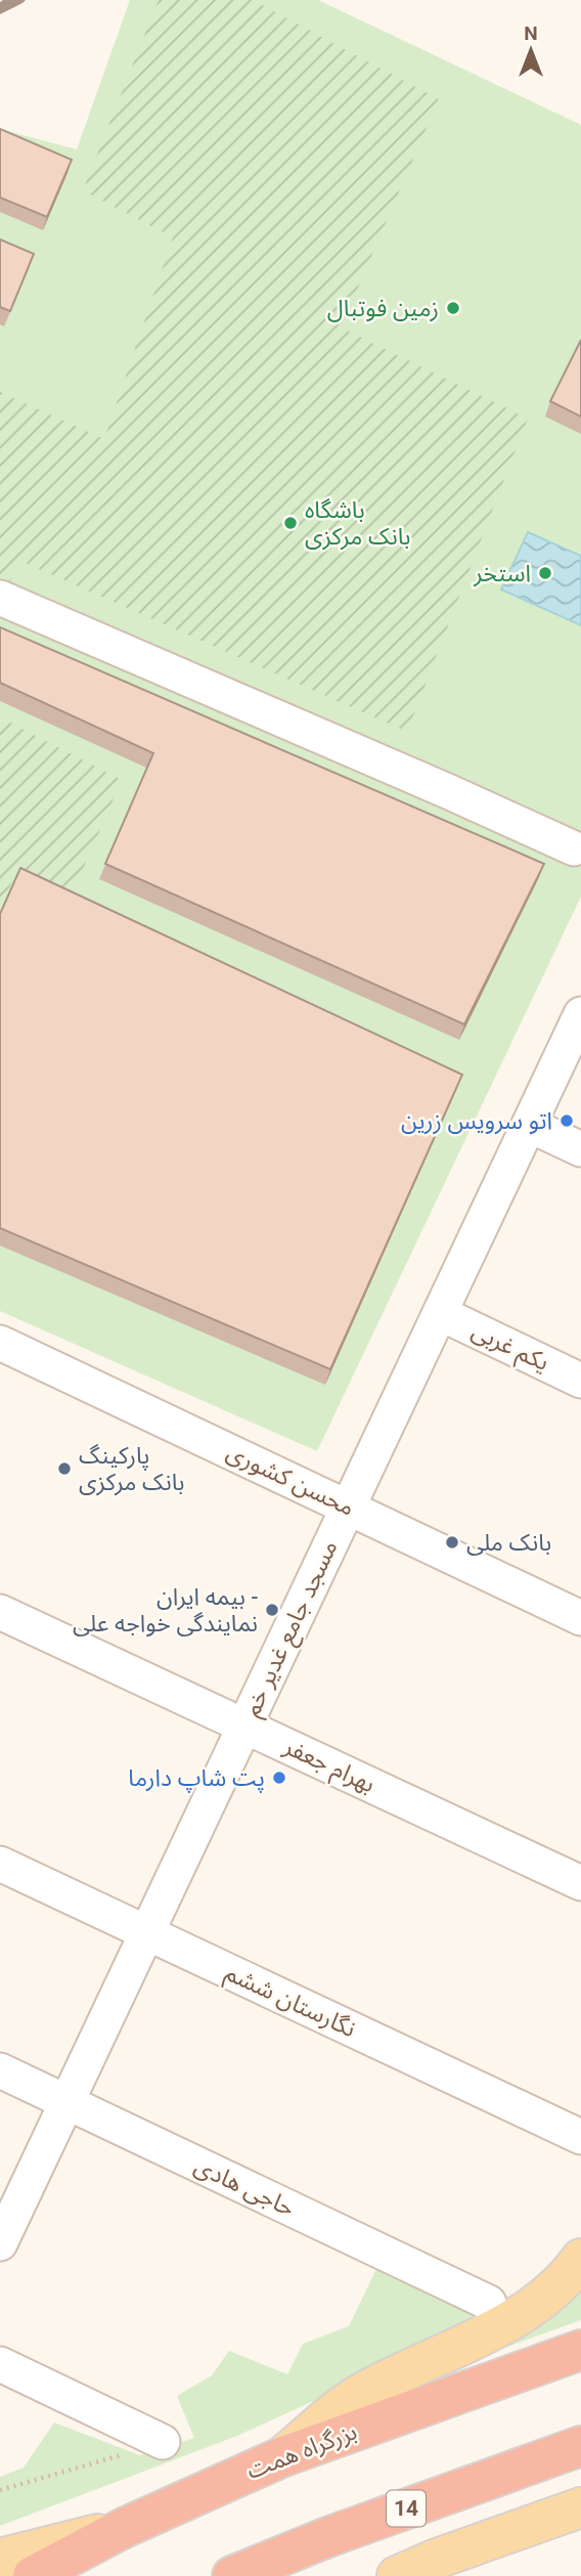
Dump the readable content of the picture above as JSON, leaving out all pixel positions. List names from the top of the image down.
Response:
{
  "streets": {
    "highway": ["بزرگراه همت", "14"],
    "street": [
      "یکم غربی",
      "محسن کشوری",
      "مسجد جامع غدیر خم",
      "بهرام جعفر",
      "نگارستان ششم",
      "حاجی هادی"
    ]
  },
  "crossings": [
    ["یکم غربی", "مسجد جامع غدیر خم"],
    ["محسن کشوری", "مسجد جامع غدیر خم"],
    ["مسجد جامع غدیر خم", "بهرام جعفر"],
    ["مسجد جامع غدیر خم", "نگارستان ششم"],
    ["مسجد جامع غدیر خم", "حاجی هادی"]
  ],
  "places": [
    "زمین فوتبال",
    "باشگاه بانک مرکزی",
    "استخر",
    "اتو سرویس زرین",
    "پارکینگ بانک مرکزی",
    "بانک ملی",
    "بیمه ایران - نمایندگی خواجه علی",
    "پت شاپ دارما"
  ],
  "north": "top"
}
